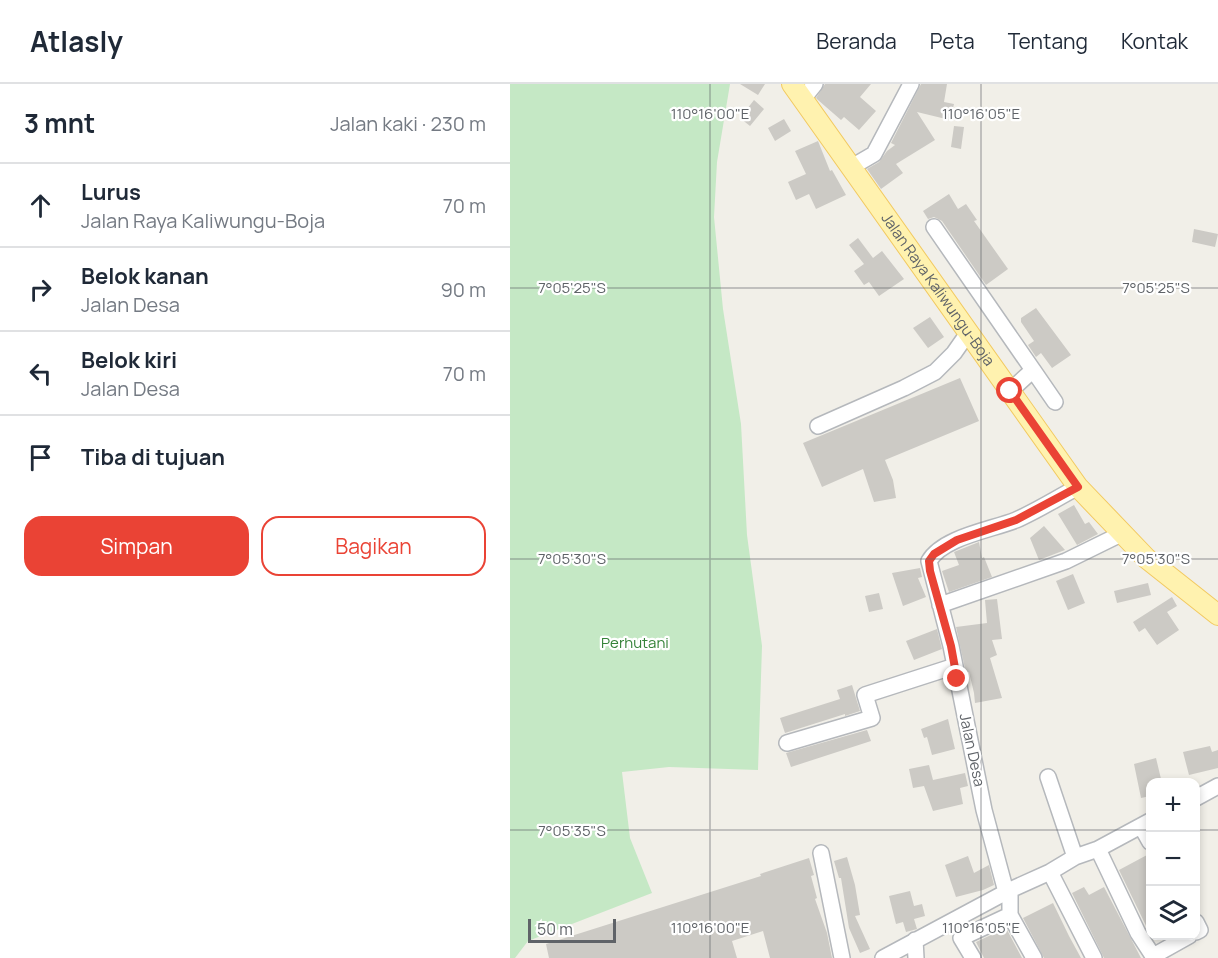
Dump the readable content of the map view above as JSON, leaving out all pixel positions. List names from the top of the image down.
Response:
{
  "streets": {
    "main road": ["Jalan Raya Kaliwungu-Boja"],
    "street": ["Jalan Desa"]
  },
  "crossings": [
    ["Jalan Raya Kaliwungu-Boja", "Jalan Desa"]
  ],
  "parks": ["Perhutani"],
  "scale_bar": "50 m",
  "page": {
    "header": "Atlasly",
    "nav": [
      "Beranda",
      "Peta",
      "Tentang",
      "Kontak"
    ],
    "heading": ["3 mnt", "Jalan kaki · 230 m"],
    "list": [
      ["Lurus", "Jalan Raya Kaliwungu-Boja", "70 m"],
      ["Belok kanan", "Jalan Desa", "90 m"],
      ["Belok kiri", "Jalan Desa", "70 m"],
      "Tiba di tujuan"
    ],
    "buttons": ["Simpan", "Bagikan"],
    "map_buttons": ["+", "−"],
    "scale": "50 m"
  },
  "coordinates": [
    "110°16'00\"E",
    "110°16'05\"E",
    "7°05'25\"S",
    "7°05'30\"S",
    "7°05'35\"S"
  ]
}
